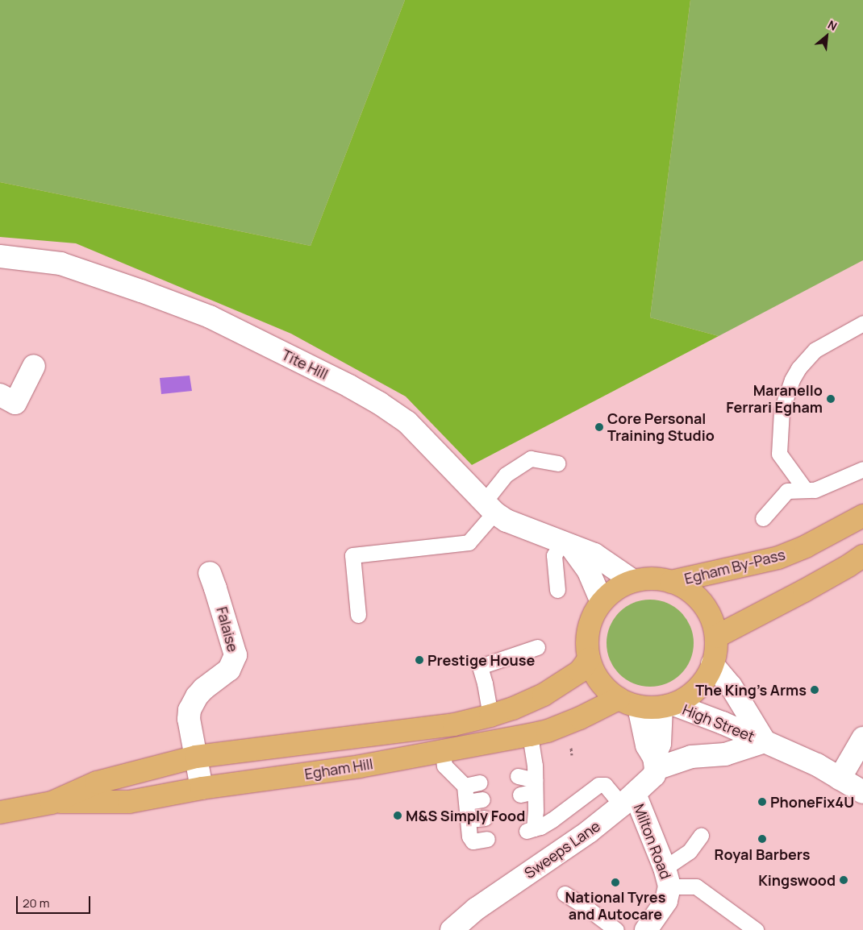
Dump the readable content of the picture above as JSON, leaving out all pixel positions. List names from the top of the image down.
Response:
{
  "streets": {
    "main road": ["Egham By-Pass", "Egham Hill"],
    "street": [
      "Tite Hill",
      "Falaise",
      "High Street",
      "Milton Road",
      "Sweeps Lane"
    ]
  },
  "crossings": [
    ["Tite Hill", "Egham By-Pass"],
    ["Tite Hill", "High Street"],
    ["Tite Hill", "Egham Hill"],
    ["Tite Hill", "Sweeps Lane"],
    ["Egham By-Pass", "High Street"],
    ["Egham By-Pass", "Egham Hill"],
    ["Egham By-Pass", "Sweeps Lane"],
    ["Falaise", "Egham Hill"],
    ["High Street", "Egham Hill"],
    ["High Street", "Sweeps Lane"],
    ["Egham Hill", "Sweeps Lane"],
    ["Milton Road", "Sweeps Lane"]
  ],
  "places": [
    "Maranello Ferrari Egham",
    "Core Personal Training Studio",
    "Prestige House",
    "The King's Arms",
    "PhoneFix4U",
    "M&S Simply Food",
    "Royal Barbers",
    "Kingswood",
    "National Tyres and Autocare"
  ],
  "scale_bar": "20 m",
  "north": "top right"
}
